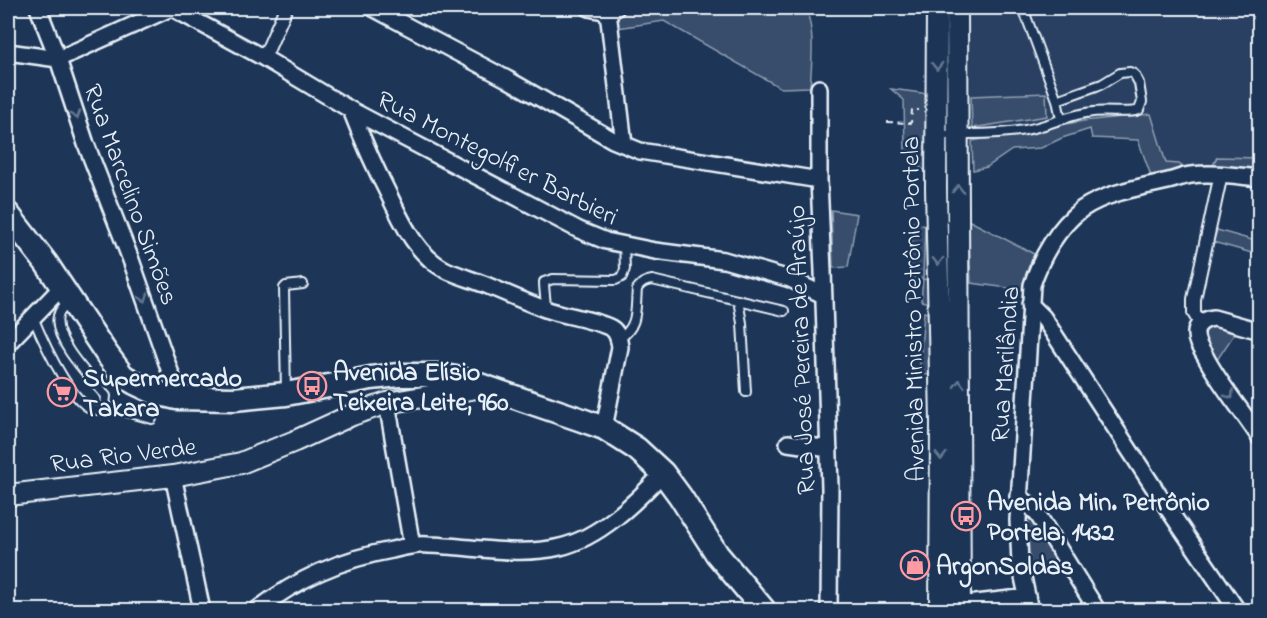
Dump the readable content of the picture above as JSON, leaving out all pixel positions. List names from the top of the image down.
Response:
{
  "streets": {
    "street": [
      "Rua Montegolfier Barbieri",
      "Rua Marcelino Simões",
      "Avenida Ministro Petrônio Portela",
      "Rua José Pereira de Araújo",
      "Rua Marilândia",
      "Rua Rio Verde"
    ]
  },
  "crossings": [
    ["Rua Montegolfier Barbieri", "Rua José Pereira de Araújo"]
  ],
  "one_way": ["Rua Marcelino Simões"],
  "places": {
    "bus stop": ["Avenida Elísio Teixeira Leite, 960", "Avenida Min. Petrônio Portela, 1432"],
    "supermarket": ["Supermercado Takara"],
    "shop": ["ArgonSoldas"]
  }
}
